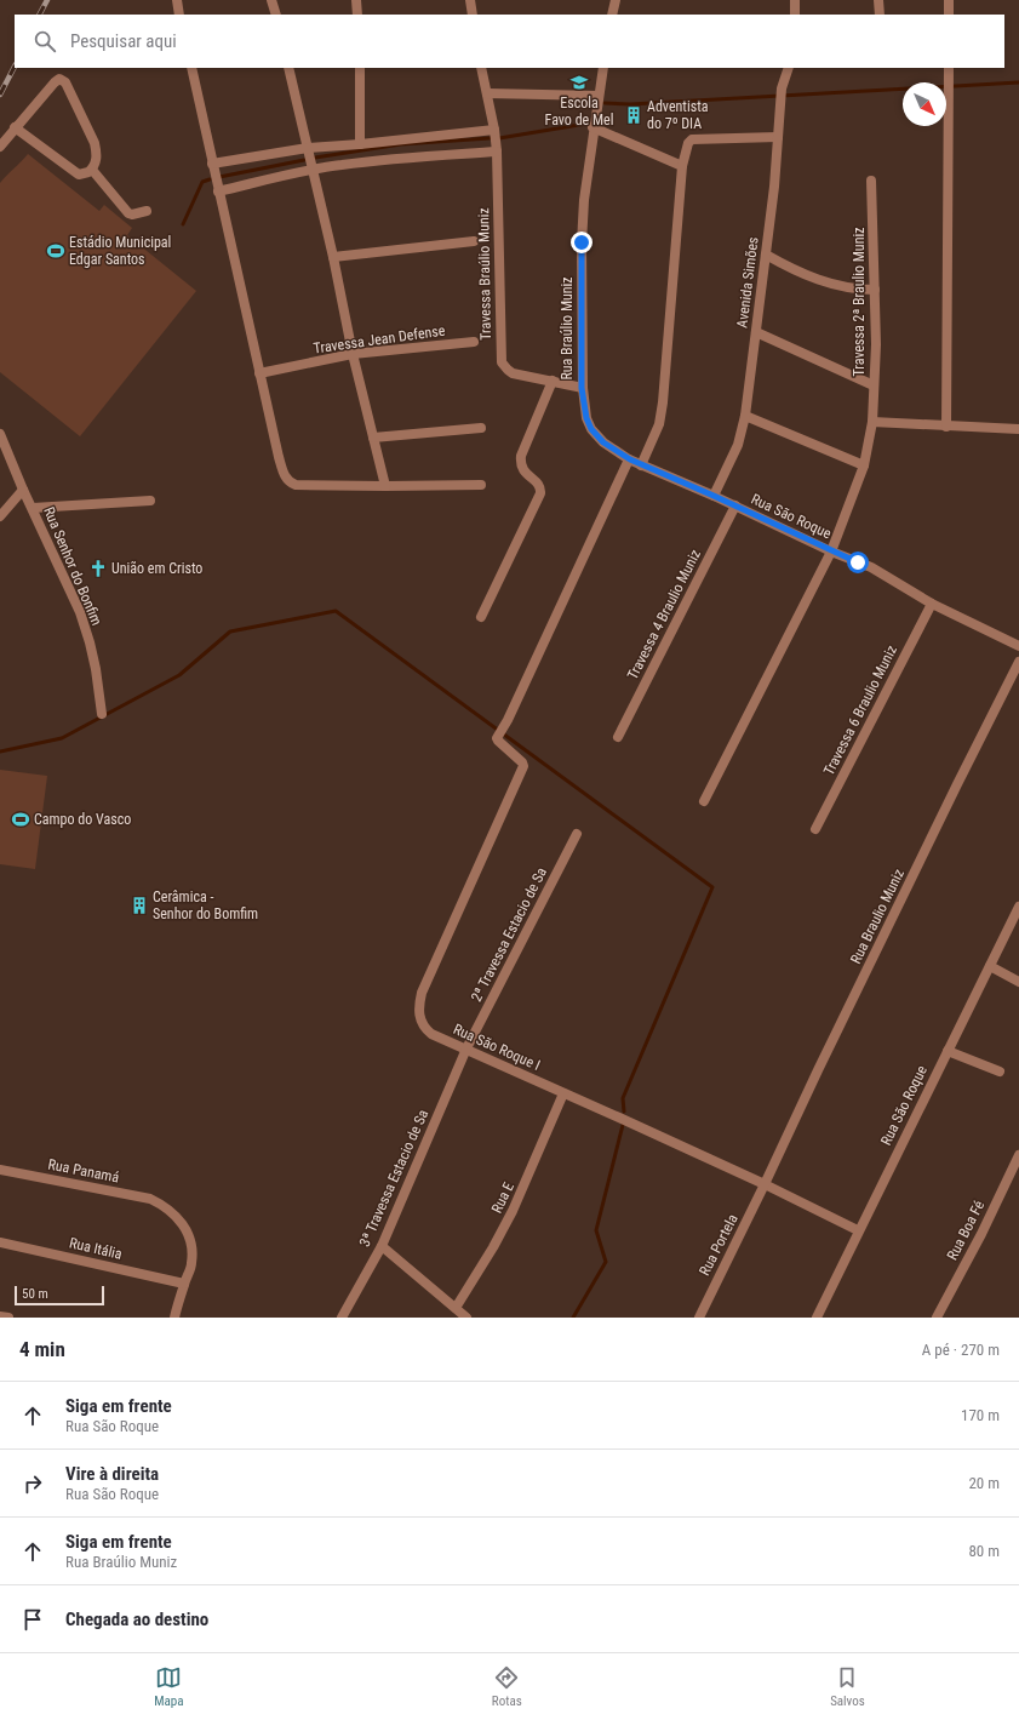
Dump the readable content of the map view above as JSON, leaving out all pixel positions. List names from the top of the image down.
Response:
{
  "streets": {
    "street": [
      "Travessa Braúlio Muniz",
      "Avenida Simões",
      "Travessa 2ª Braulio Muniz",
      "Rua Braúlio Muniz",
      "Travessa Jean Defense",
      "Rua São Roque",
      "Rua Senhor do Bonfim",
      "Travessa 4 Braulio Muniz",
      "Travessa 6 Braulio Muniz",
      "Rua Braulio Muniz",
      "2ª Travessa Estacio de Sa",
      "Rua São Roque I",
      "Rua Panamá",
      "3ª Travessa Estacio de Sa",
      "Rua E",
      "Rua Boa Fé",
      "Rua Portela",
      "Rua Itália"
    ]
  },
  "crossings": [
    ["Travessa Braúlio Muniz", "Rua Braúlio Muniz"],
    ["Travessa Braúlio Muniz", "Rua São Roque"],
    ["Avenida Simões", "Rua São Roque"],
    ["Travessa 2ª Braulio Muniz", "Rua São Roque"],
    ["Rua Braúlio Muniz", "Rua São Roque"],
    ["Rua São Roque", "Travessa 4 Braulio Muniz"],
    ["Rua São Roque", "Travessa 6 Braulio Muniz"],
    ["Rua São Roque", "Rua São Roque I"],
    ["Rua Braulio Muniz", "Rua São Roque I"],
    ["Rua Braulio Muniz", "Rua Portela"],
    ["2ª Travessa Estacio de Sa", "Rua São Roque I"],
    ["2ª Travessa Estacio de Sa", "3ª Travessa Estacio de Sa"],
    ["Rua São Roque I", "3ª Travessa Estacio de Sa"],
    ["Rua São Roque I", "Rua E"],
    ["Rua São Roque I", "Rua Portela"],
    ["Rua Panamá", "Rua Itália"]
  ],
  "places": {
    "school or university": ["Escola Favo de Mel"],
    "building": ["Adventista do 7º DIA", "Cerâmica - Senhor do Bomfim"],
    "sports": ["Estádio Municipal Edgar Santos", "Campo do Vasco"],
    "church": ["União em Cristo"]
  },
  "scale_bar": "50 m",
  "north": "bottom right",
  "page": {
    "search": "Pesquisar aqui",
    "scale": "50 m",
    "heading": ["4 min", "A pé · 270 m"],
    "list": [
      ["Siga em frente", "Rua São Roque", "170 m"],
      ["Vire à direita", "Rua São Roque", "20 m"],
      ["Siga em frente", "Rua Braúlio Muniz", "80 m"],
      "Chegada ao destino"
    ],
    "nav": ["Mapa", "Rotas", "Salvos"]
  }
}
